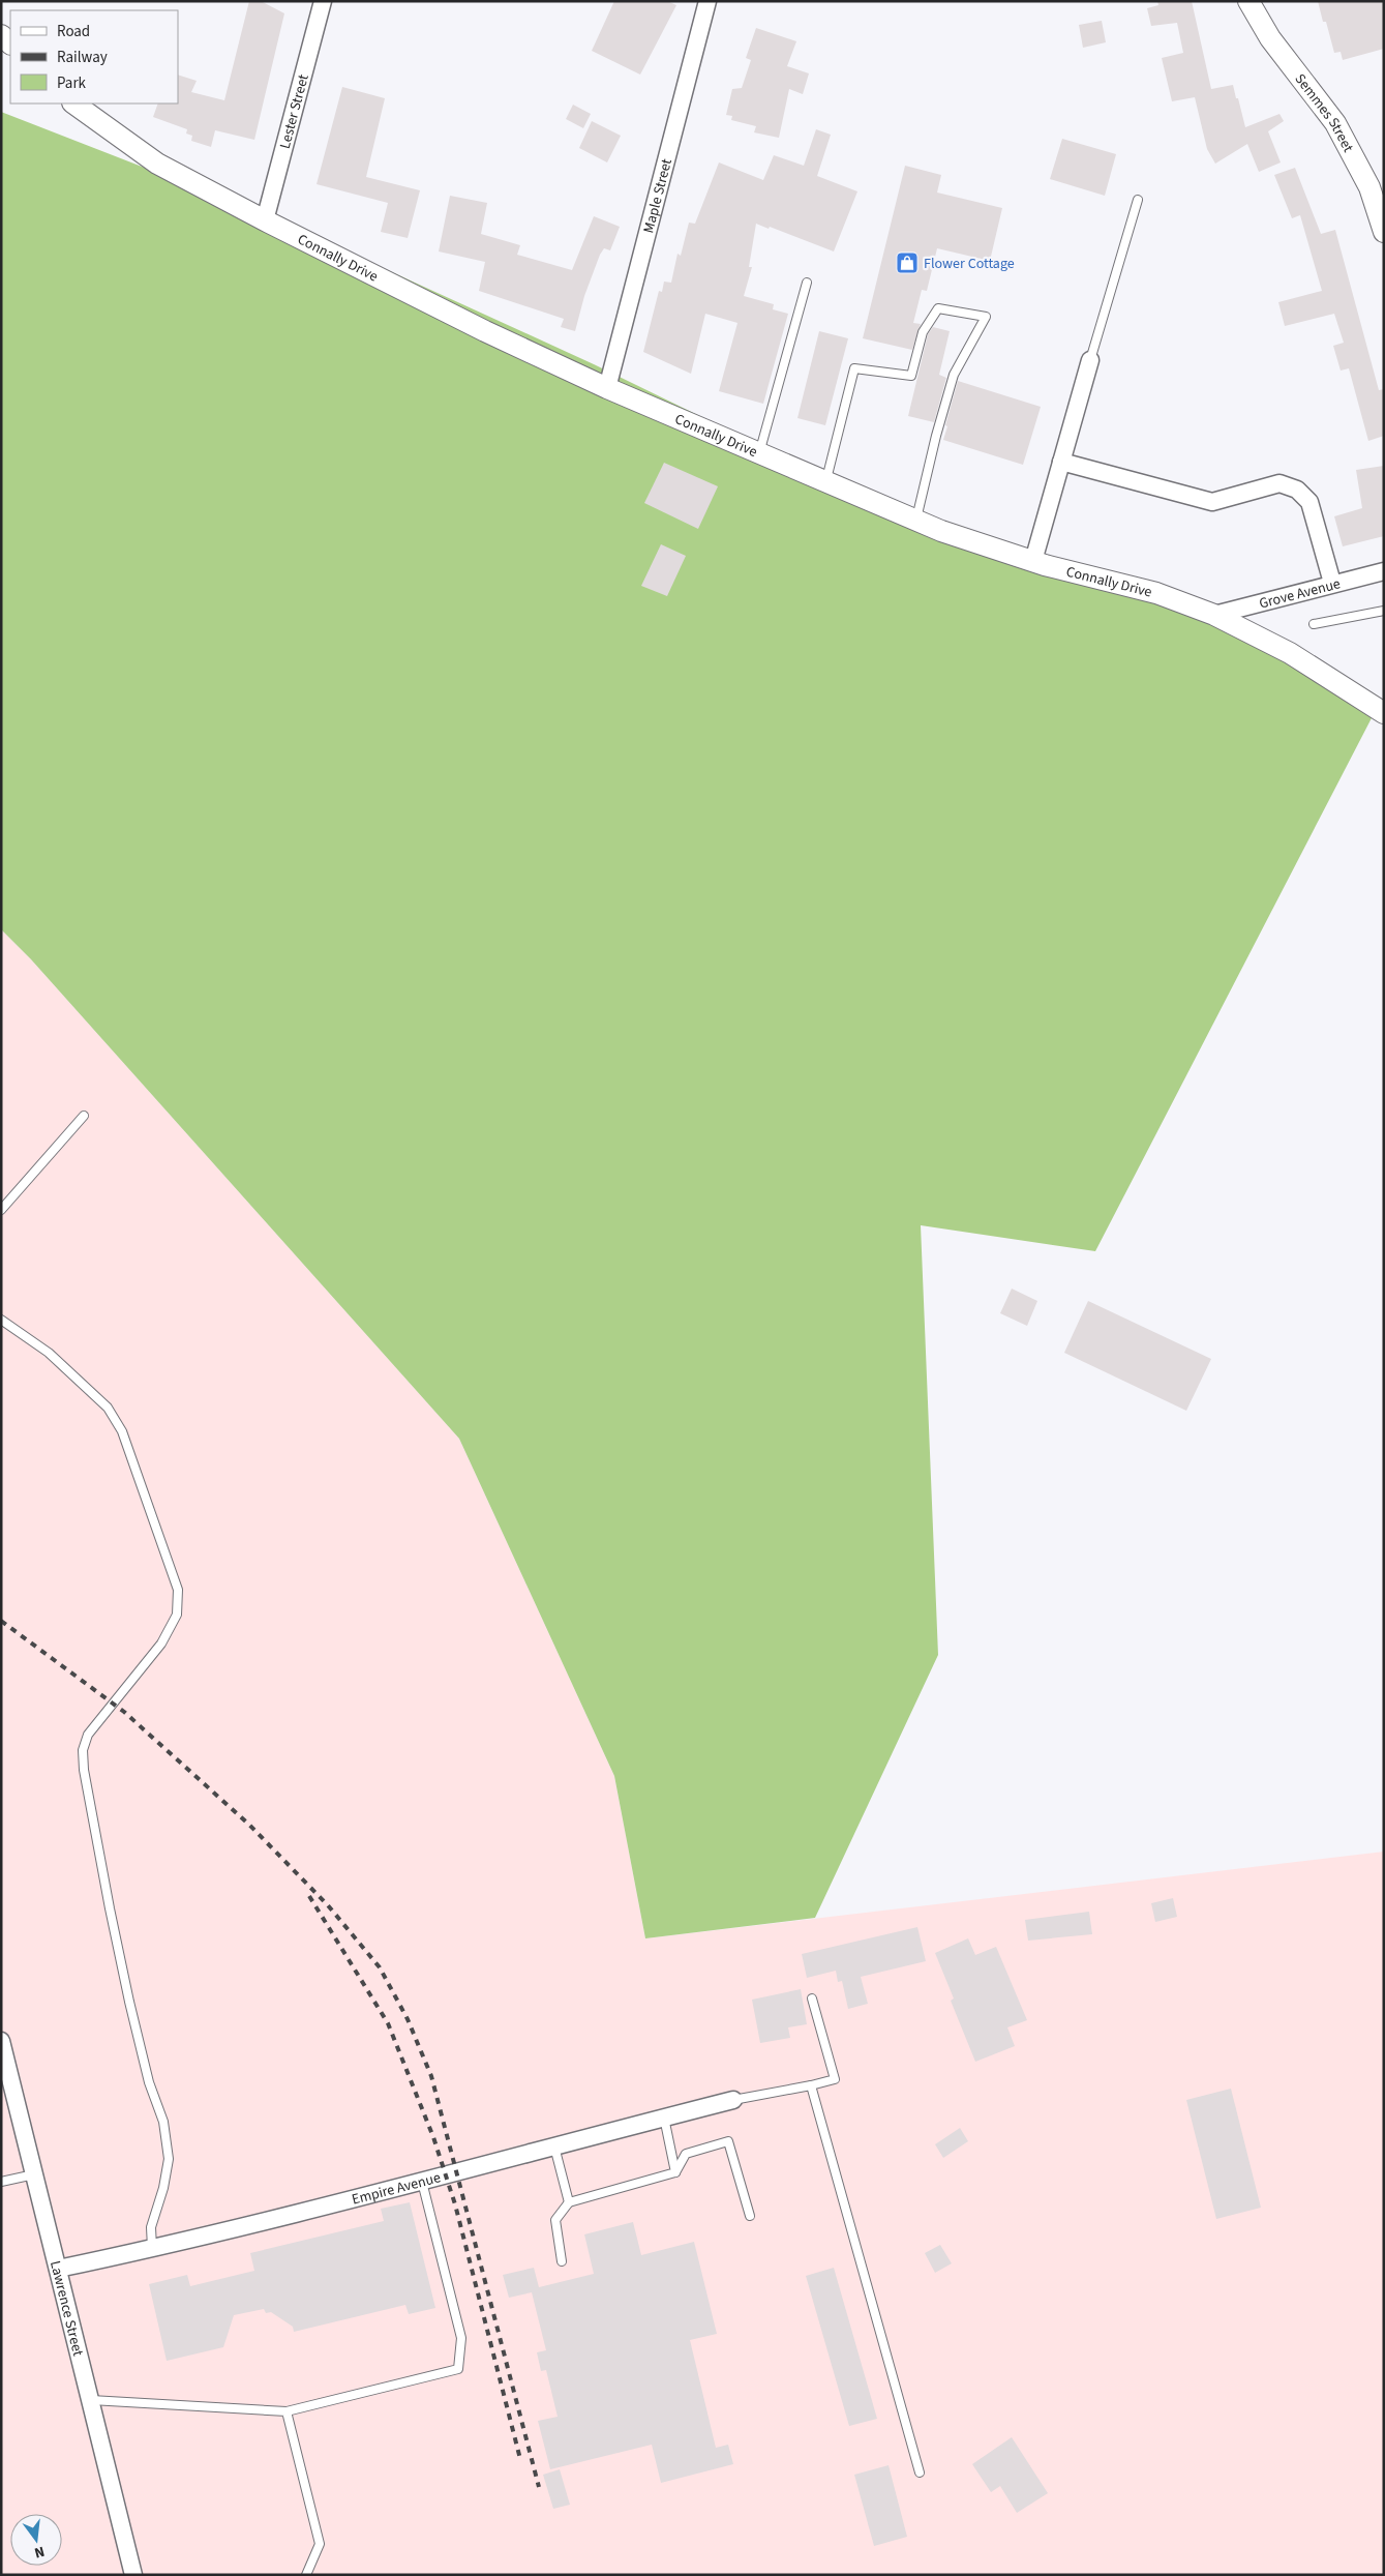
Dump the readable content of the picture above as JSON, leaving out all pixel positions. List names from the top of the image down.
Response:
{
  "streets": {
    "street": [
      "Lester Street",
      "Semmes Street",
      "Maple Street",
      "Connally Drive",
      "Grove Avenue",
      "Empire Avenue",
      "Lawrence Street"
    ]
  },
  "crossings": [
    ["Lester Street", "Connally Drive"],
    ["Maple Street", "Connally Drive"],
    ["Connally Drive", "Grove Avenue"],
    ["Empire Avenue", "Lawrence Street"]
  ],
  "places": {
    "shop": ["Flower Cottage"]
  },
  "legend": ["Road", "Railway", "Park"],
  "north": "bottom"
}
